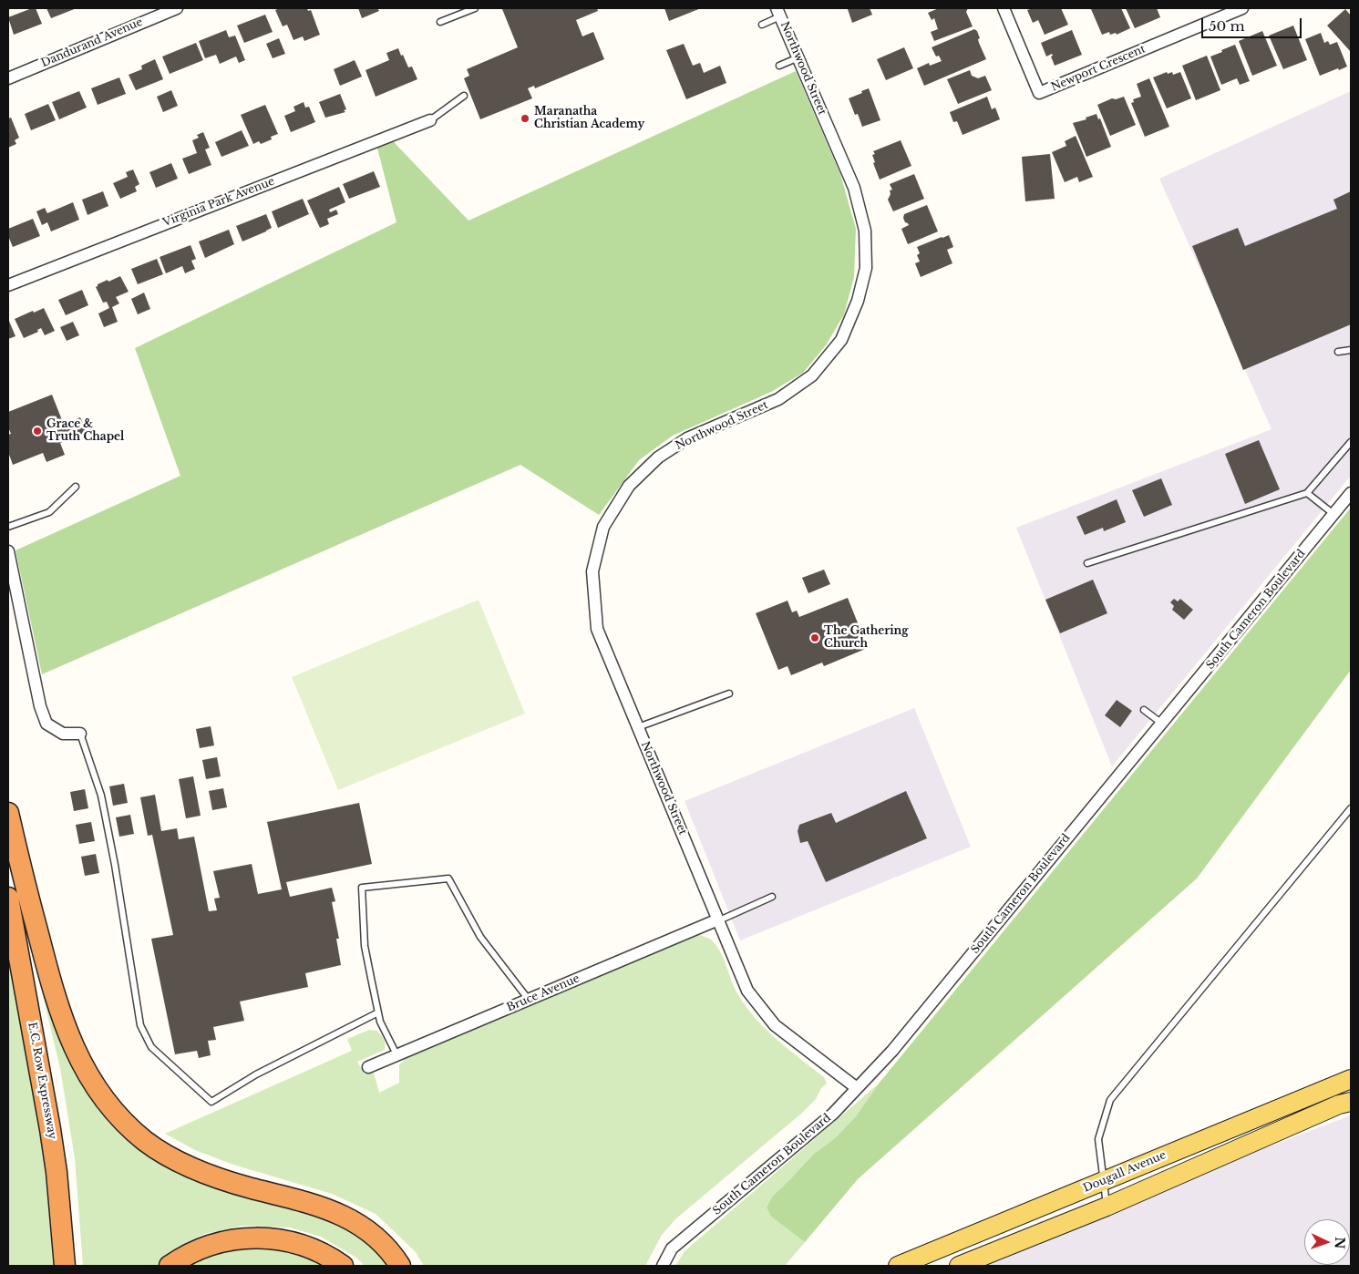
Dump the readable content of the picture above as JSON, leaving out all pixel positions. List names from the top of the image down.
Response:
{
  "streets": {
    "highway": ["E.C. Row Expressway"],
    "main road": ["Dougall Avenue"],
    "street": [
      "Dandurand Avenue",
      "Northwood Street",
      "Newport Crescent",
      "Virginia Park Avenue",
      "South Cameron Boulevard",
      "Bruce Avenue"
    ]
  },
  "crossings": [
    ["Northwood Street", "South Cameron Boulevard"],
    ["Northwood Street", "Bruce Avenue"]
  ],
  "places": ["Maranatha Christian Academy", "Grace & Truth Chapel", "The Gathering Church"],
  "scale_bar": "50 m",
  "north": "right"
}
